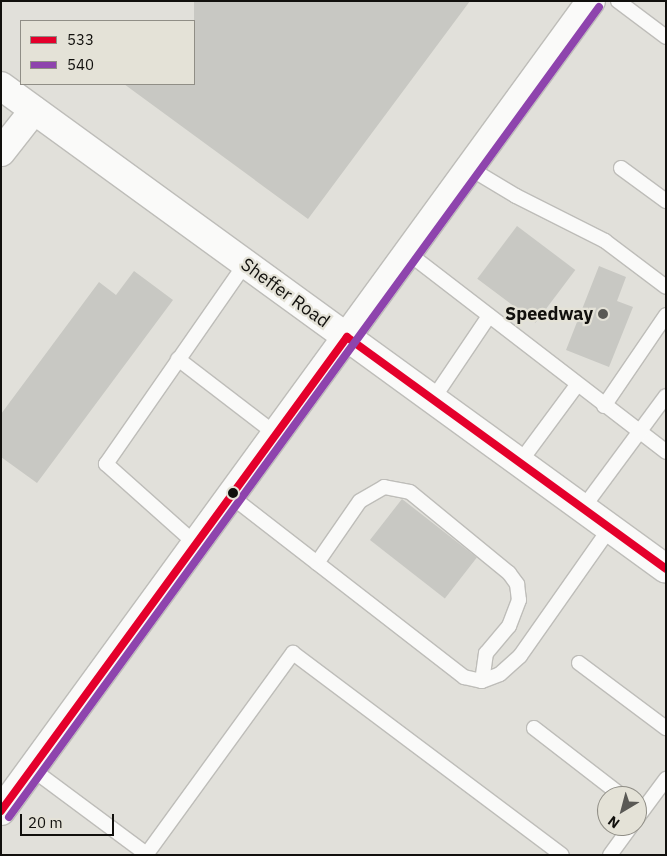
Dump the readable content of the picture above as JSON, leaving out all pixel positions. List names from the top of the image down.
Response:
{
  "streets": {
    "main road": ["Sheffer Road"]
  },
  "places": ["Speedway"],
  "lines": ["transit line 540", "transit line 533"],
  "legend": ["533", "540"],
  "scale_bar": "20 m",
  "north": "bottom left"
}
